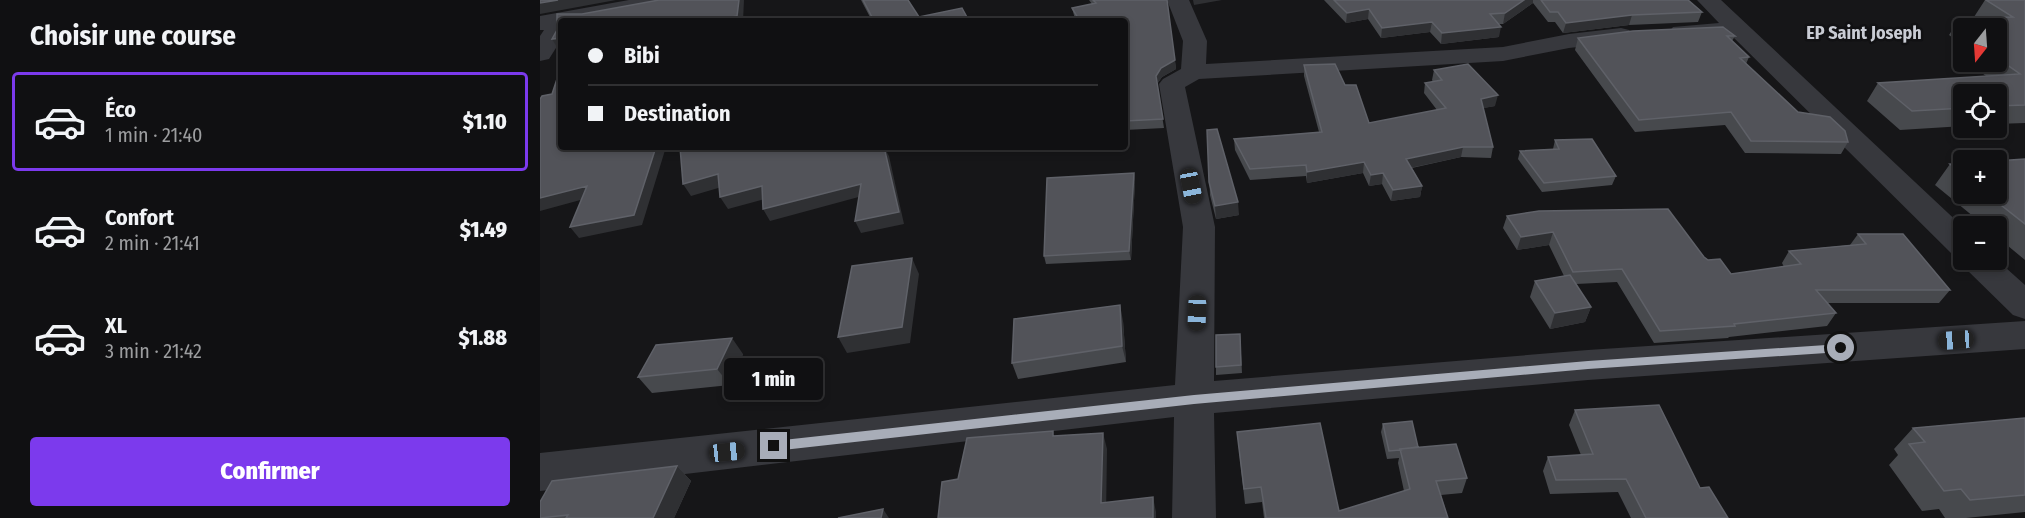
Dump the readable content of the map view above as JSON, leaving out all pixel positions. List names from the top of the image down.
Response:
{
  "districts": ["EP Saint Joseph"],
  "north": "bottom",
  "page": {
    "heading": "Choisir une course",
    "map_buttons": ["+", "−"],
    "banner": ["Bibi", "Destination"],
    "list": [
      {
        "name": "Éco",
        "note": "1 min · 21:40",
        "value": "$1.10"
      },
      {
        "name": "Confort",
        "note": "2 min · 21:41",
        "value": "$1.49"
      },
      {
        "name": "XL",
        "note": "3 min · 21:42",
        "value": "$1.88"
      }
    ],
    "bubble": "1 min",
    "buttons": "Confirmer"
  }
}
